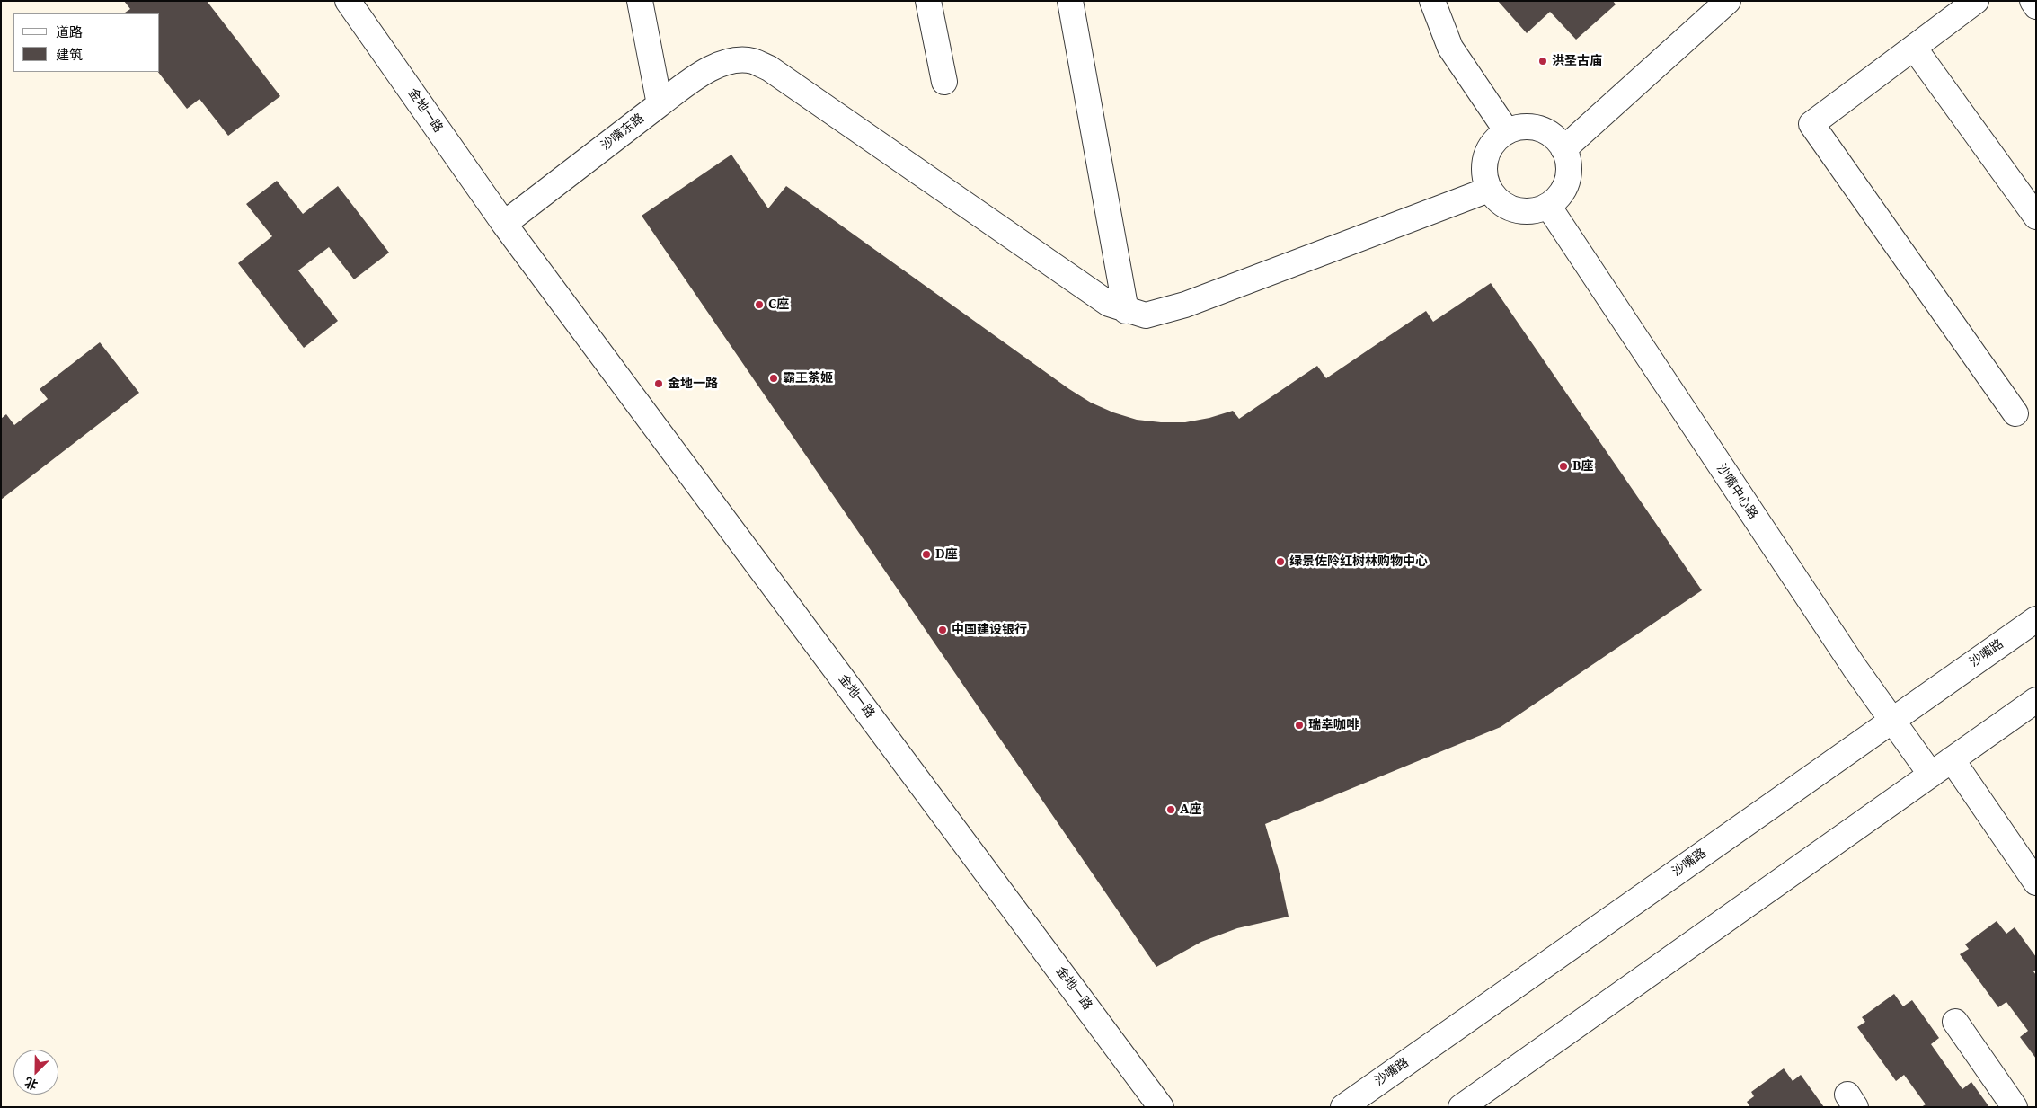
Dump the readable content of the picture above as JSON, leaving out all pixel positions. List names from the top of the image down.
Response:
{
  "streets": {
    "street": [
      "金地一路",
      "沙嘴东路",
      "沙嘴中心路",
      "沙嘴路"
    ]
  },
  "crossings": [
    ["金地一路", "沙嘴东路"],
    ["沙嘴东路", "沙嘴中心路"],
    ["沙嘴中心路", "沙嘴路"]
  ],
  "places": [
    "洪圣古庙",
    "C座",
    "霸王茶姬",
    "金地一路",
    "B座",
    "D座",
    "绿景佐阾红树林购物中心",
    "中国建设银行",
    "瑞幸咖啡",
    "A座"
  ],
  "legend": ["道路", "建筑"],
  "north": "bottom left"
}
